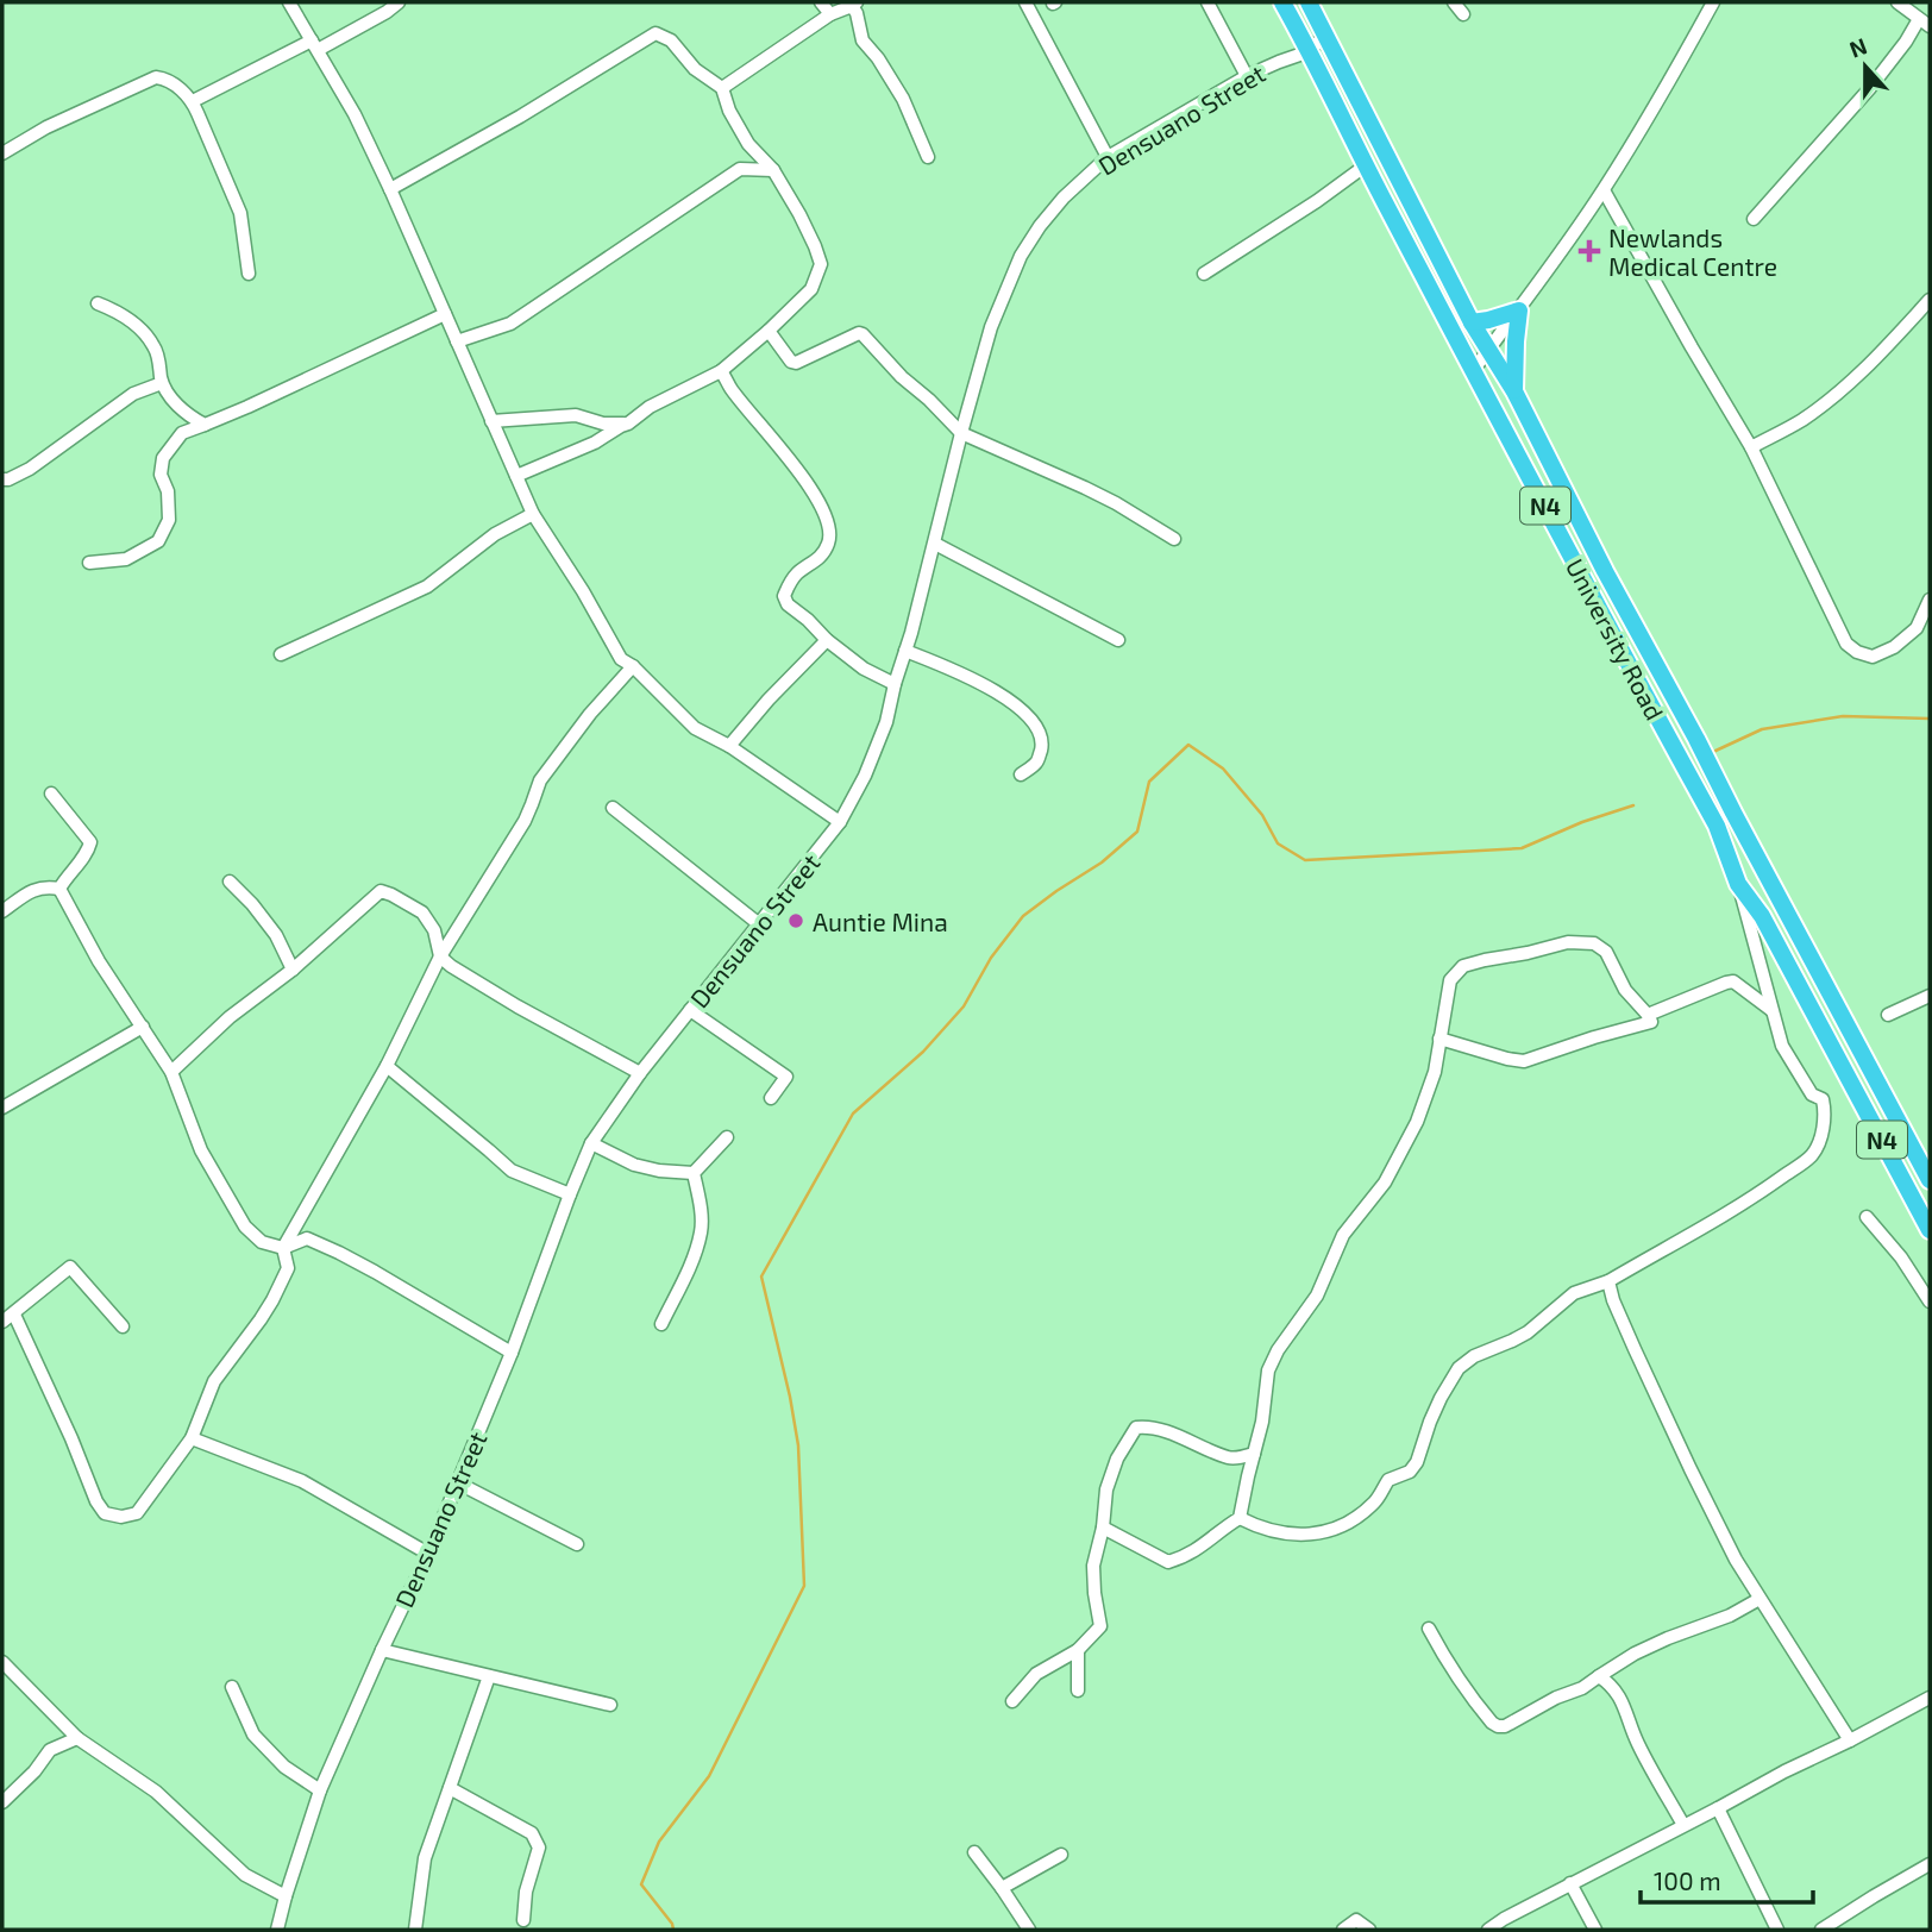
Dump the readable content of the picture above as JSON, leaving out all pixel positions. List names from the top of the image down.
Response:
{
  "streets": {
    "highway": ["N4", "University Road"],
    "street": ["Densuano Street"]
  },
  "crossings": [
    ["Densuano Street", "University Road"]
  ],
  "places": {
    "health": ["Newlands Medical Centre"],
    "other": ["Auntie Mina"]
  },
  "scale_bar": "100 m",
  "north": "top"
}
